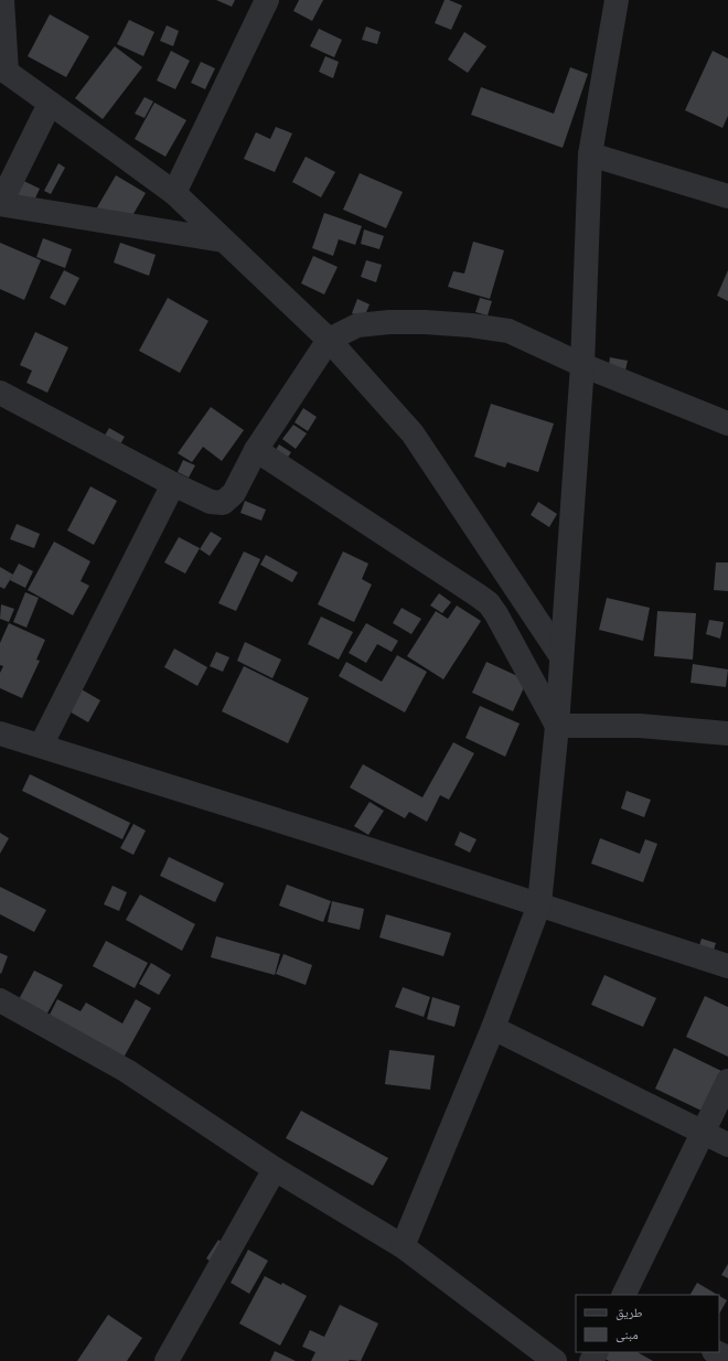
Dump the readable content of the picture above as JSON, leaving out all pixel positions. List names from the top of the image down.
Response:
{
  "legend": ["طريق", "مبنى"]
}
